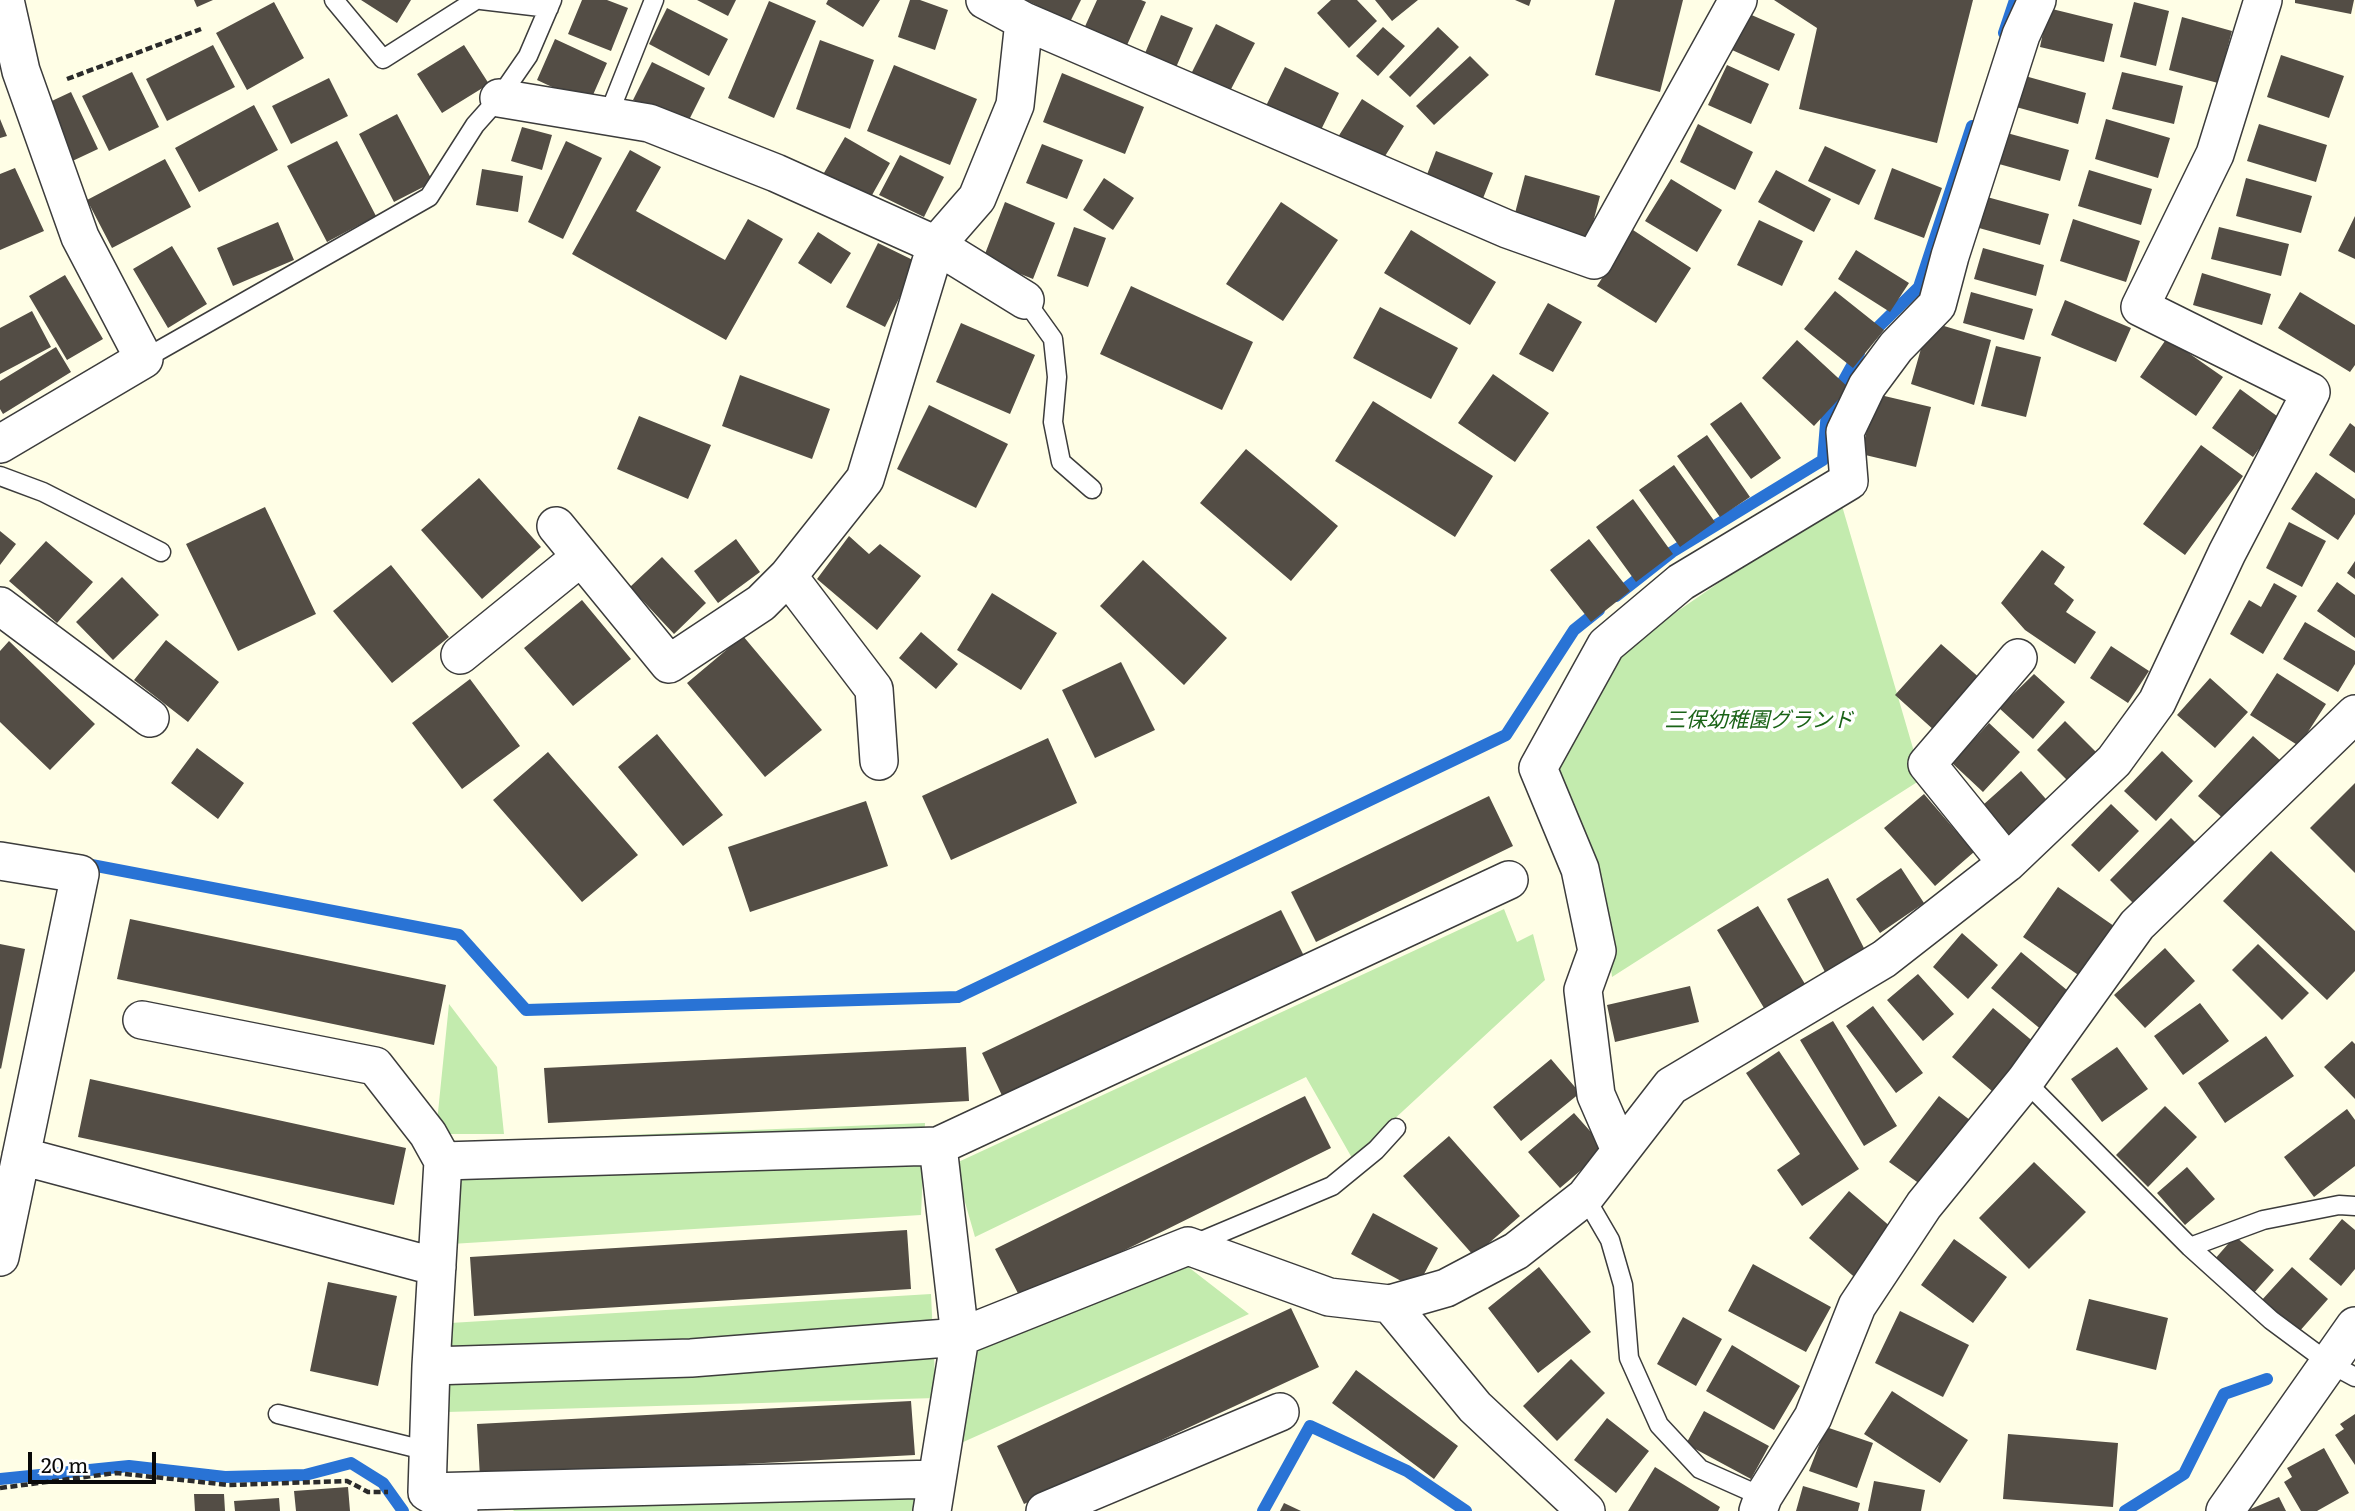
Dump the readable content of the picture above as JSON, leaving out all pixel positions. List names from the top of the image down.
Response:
{
  "parks": ["三保幼稚園グランド"],
  "scale_bar": "20 m"
}
